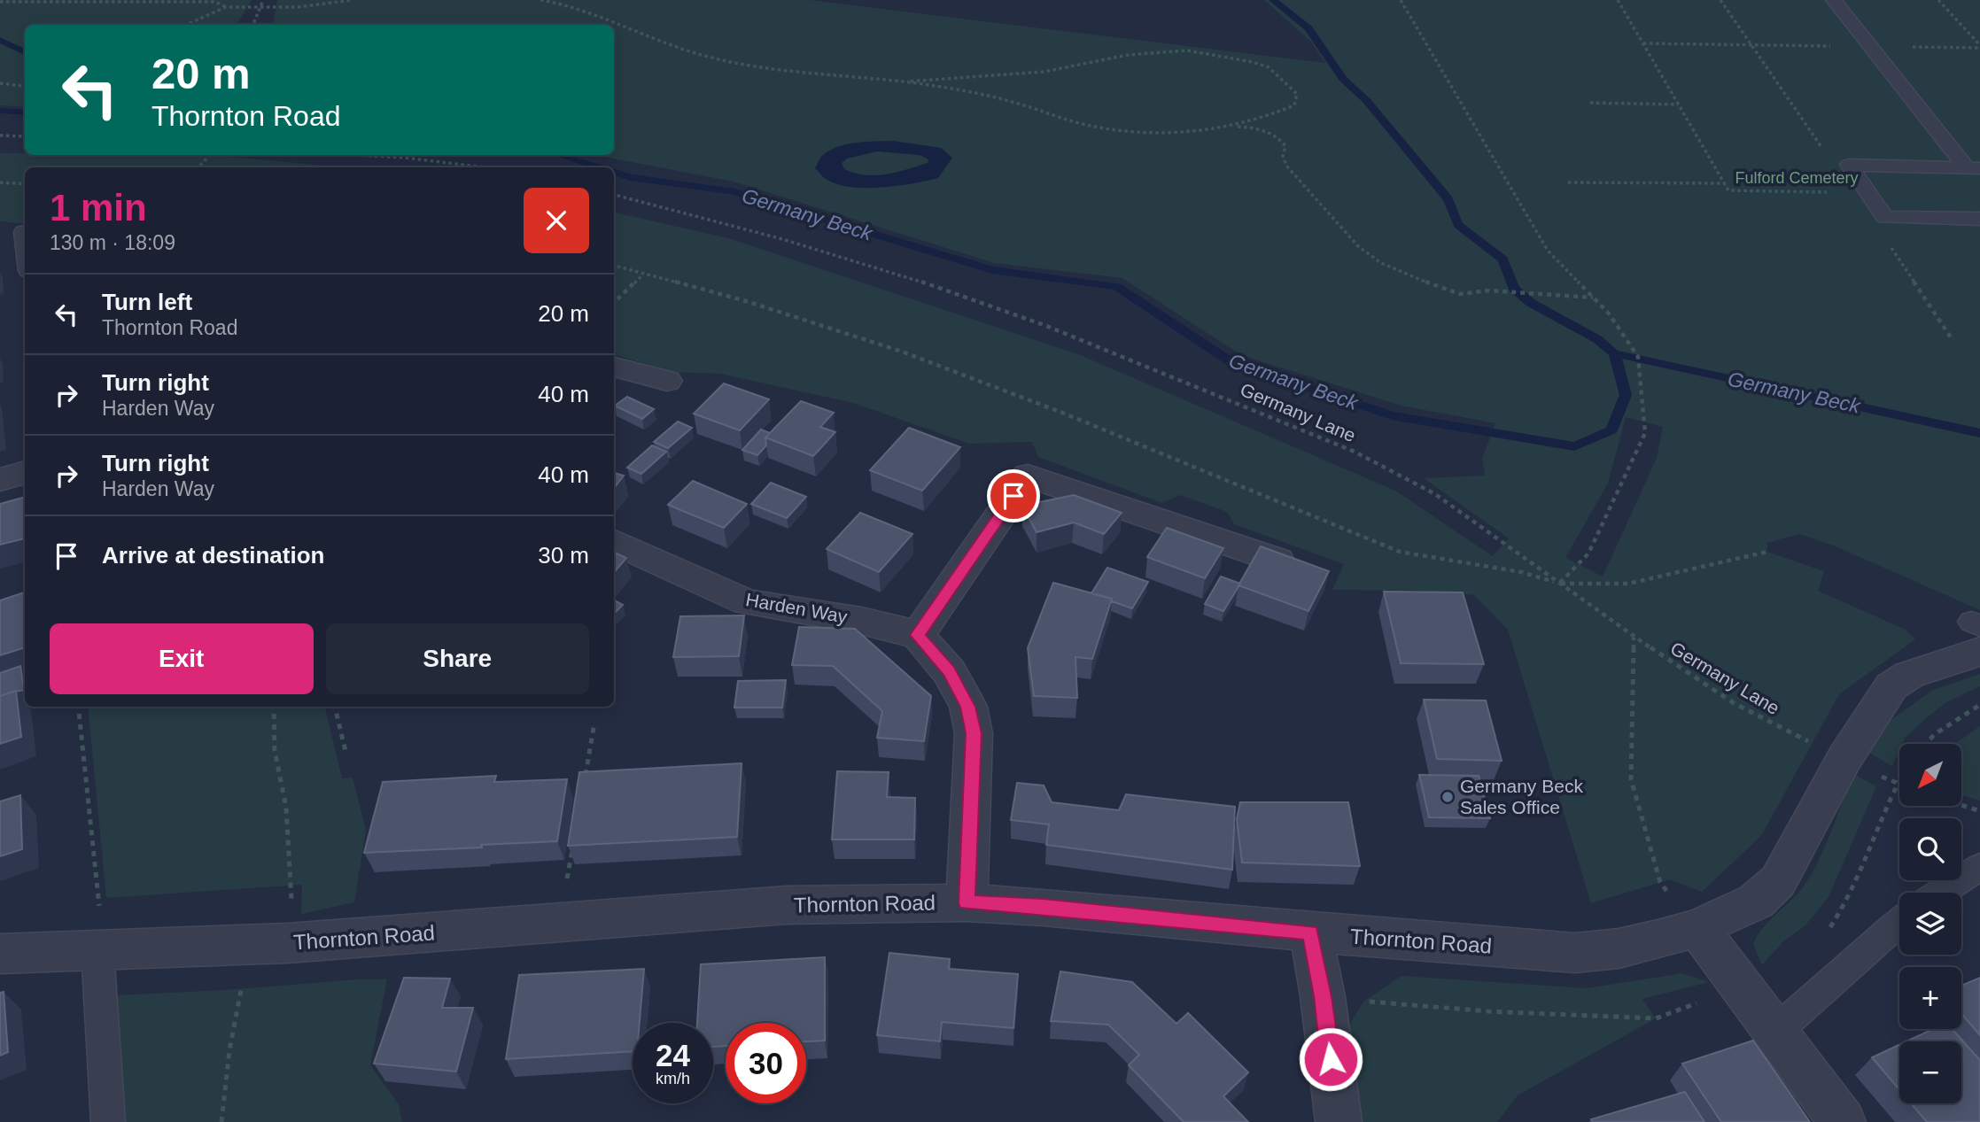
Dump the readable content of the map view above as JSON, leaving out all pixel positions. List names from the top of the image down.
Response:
{
  "streets": {
    "street": ["Harden Way", "Thornton Road"],
    "path": ["Germany Lane"]
  },
  "crossings": [
    ["Germany Lane", "Thornton Road"]
  ],
  "water": ["Germany Beck"],
  "parks": ["Fulford Cemetery"],
  "places": ["Germany Beck Sales Office"],
  "north": "bottom left",
  "page": {
    "turn": ["20 m", "Thornton Road"],
    "heading": ["1 min", "130 m · 18:09"],
    "list": [
      {
        "name": "Turn left",
        "note": "Thornton Road",
        "value": "20 m"
      },
      {
        "name": "Turn right",
        "note": "Harden Way",
        "value": "40 m"
      },
      {
        "name": "Turn right",
        "note": "Harden Way",
        "value": "40 m"
      },
      {
        "name": "Arrive at destination",
        "value": "30 m"
      }
    ],
    "buttons": ["Exit", "Share"],
    "map_buttons": ["+", "−"],
    "speed": "24 km/h",
    "limit": "30"
  }
}
